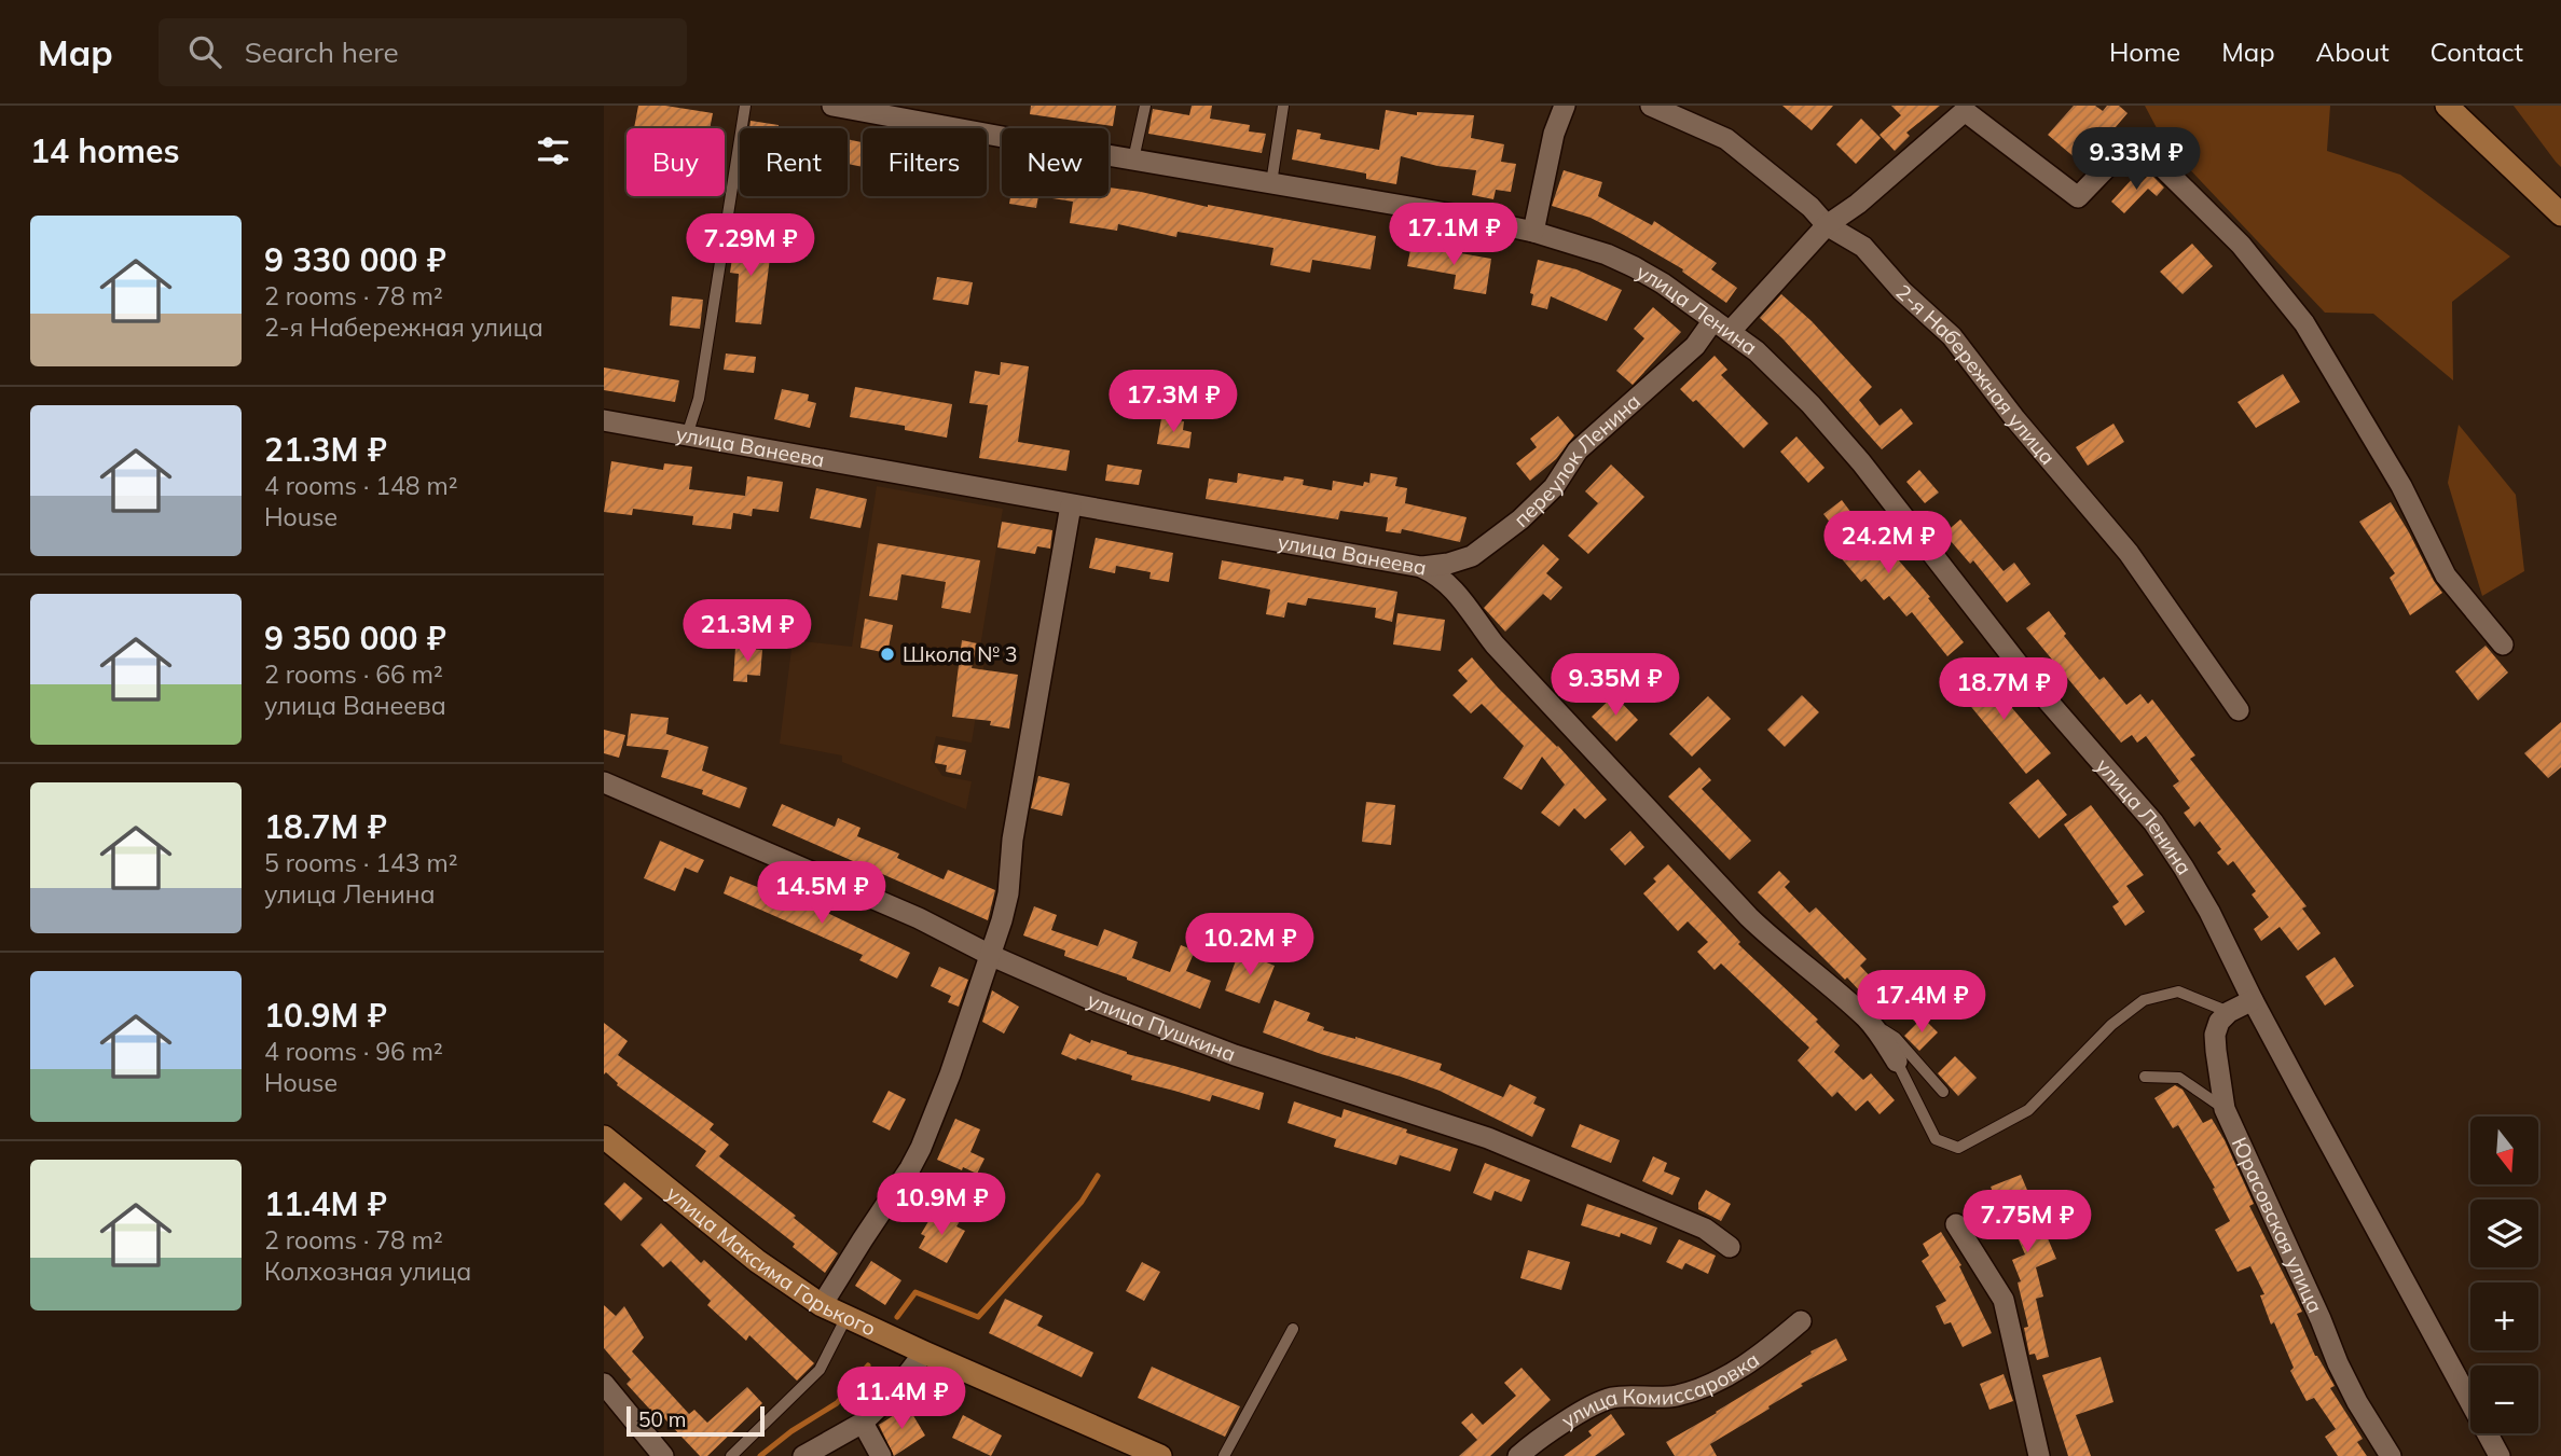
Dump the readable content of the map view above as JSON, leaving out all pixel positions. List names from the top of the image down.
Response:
{
  "streets": {
    "street": [
      "улица Ленина",
      "2-я Набережная улица",
      "улица Ванеева",
      "переулок Ленина",
      "улица Пушкина",
      "Юрасовская улица",
      "улица Максима Горького",
      "улица Комиссаровка"
    ]
  },
  "crossings": [
    ["улица Ленина", "переулок Ленина"],
    ["2-я Набережная улица", "переулок Ленина"],
    ["улица Ванеева", "переулок Ленина"]
  ],
  "places": ["Школа № 3"],
  "scale_bar": "50 m",
  "north": "bottom",
  "page": {
    "header": "Map",
    "search": "Search here",
    "nav": [
      "Home",
      "Map",
      "About",
      "Contact"
    ],
    "heading": "14 homes",
    "price": [
      "9.33M ₽",
      "17.1M ₽",
      "7.29M ₽",
      "17.3M ₽",
      "24.2M ₽",
      "21.3M ₽",
      "9.35M ₽",
      "18.7M ₽",
      "14.5M ₽",
      "10.2M ₽",
      "17.4M ₽",
      "10.9M ₽",
      "7.75M ₽",
      "11.4M ₽"
    ],
    "chip": [
      "Buy",
      "Rent",
      "Filters",
      "New"
    ],
    "list": [
      {
        "name": "9 330 000 ₽",
        "note": "2 rooms · 78 m² · 2-я Набережная улица"
      },
      {
        "name": "21.3M ₽",
        "note": "4 rooms · 148 m² · House"
      },
      {
        "name": "9 350 000 ₽",
        "note": "2 rooms · 66 m² · улица Ванеева"
      },
      {
        "name": "18.7M ₽",
        "note": "5 rooms · 143 m² · улица Ленина"
      },
      {
        "name": "10.9M ₽",
        "note": "4 rooms · 96 m² · House"
      },
      {
        "name": "11.4M ₽",
        "note": "2 rooms · 78 m² · Колхозная улица"
      }
    ],
    "map_buttons": ["+", "−"],
    "scale": "50 m"
  }
}
